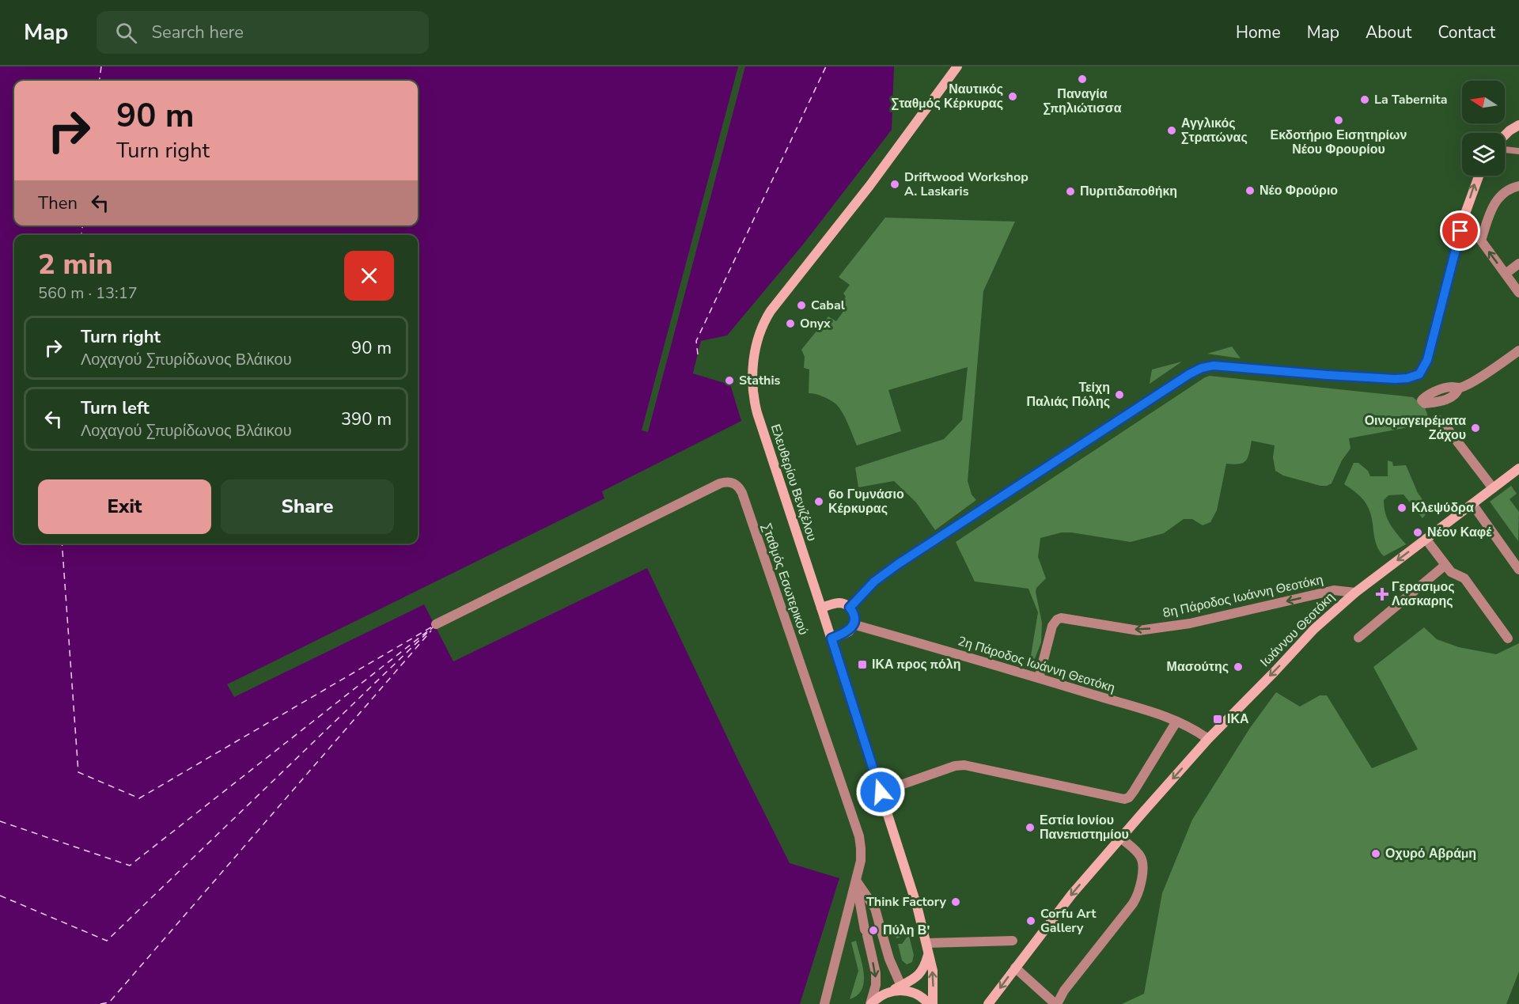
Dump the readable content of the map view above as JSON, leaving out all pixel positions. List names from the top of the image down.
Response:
{
  "streets": {
    "main road": ["Ελευθερίου Βενιζέλου", "Ιωάννου Θεοτόκη"],
    "street": ["Σταθμός Εσωτερικού", "8η Πάροδος Ιωάννη Θεοτόκη", "2η Πάροδος Ιωάννη Θεοτόκη"]
  },
  "crossings": [
    ["8η Πάροδος Ιωάννη Θεοτόκη", "Ιωάννου Θεοτόκη"],
    ["8η Πάροδος Ιωάννη Θεοτόκη", "2η Πάροδος Ιωάννη Θεοτόκη"],
    ["Ιωάννου Θεοτόκη", "2η Πάροδος Ιωάννη Θεοτόκη"]
  ],
  "one_way": ["8η Πάροδος Ιωάννη Θεοτόκη", "Ιωάννου Θεοτόκη"],
  "places": {
    "other": [
      "Παναγία Σπηλιώτισσα",
      "Ναυτικός Σταθμός Κέρκυρας",
      "La Tabernita",
      "Εκδοτήριο Εισητηρίων Νέου Φρουρίου",
      "Αγγλικός Στρατώνας",
      "Driftwood Workshop A. Laskaris",
      "Νέο Φρούριο",
      "Πυριτιδαποθήκη",
      "Cabal",
      "Onyx",
      "Stathis",
      "Τείχη Παλιάς Πόλης",
      "Οινομαγειρέματα Ζάχου",
      "6ο Γυμνάσιο Κέρκυρας",
      "Κλεψύδρα",
      "Νέον Καφέ",
      "Μασούτης",
      "Εστία Ιονίου Πανεπιστημίου",
      "Οχυρό Αβράμη",
      "Think Factory",
      "Corfu Art Gallery",
      "Πύλη Β'"
    ],
    "health": ["Γερασιμος Λασκαρης"],
    "transit": ["ΙΚΑ προς πόλη", "ΙΚΑ"]
  },
  "north": "left",
  "page": {
    "header": "Map",
    "search": "Search here",
    "nav": [
      "Home",
      "Map",
      "About",
      "Contact"
    ],
    "turn": ["90 m", "Turn right"],
    "then": "Then",
    "heading": ["2 min", "560 m · 13:17"],
    "list": [
      {
        "name": "Turn right",
        "note": "Λοχαγού Σπυρίδωνος Βλάικου",
        "value": "90 m"
      },
      {
        "name": "Turn left",
        "note": "Λοχαγού Σπυρίδωνος Βλάικου",
        "value": "390 m"
      }
    ],
    "buttons": ["Exit", "Share"]
  }
}
